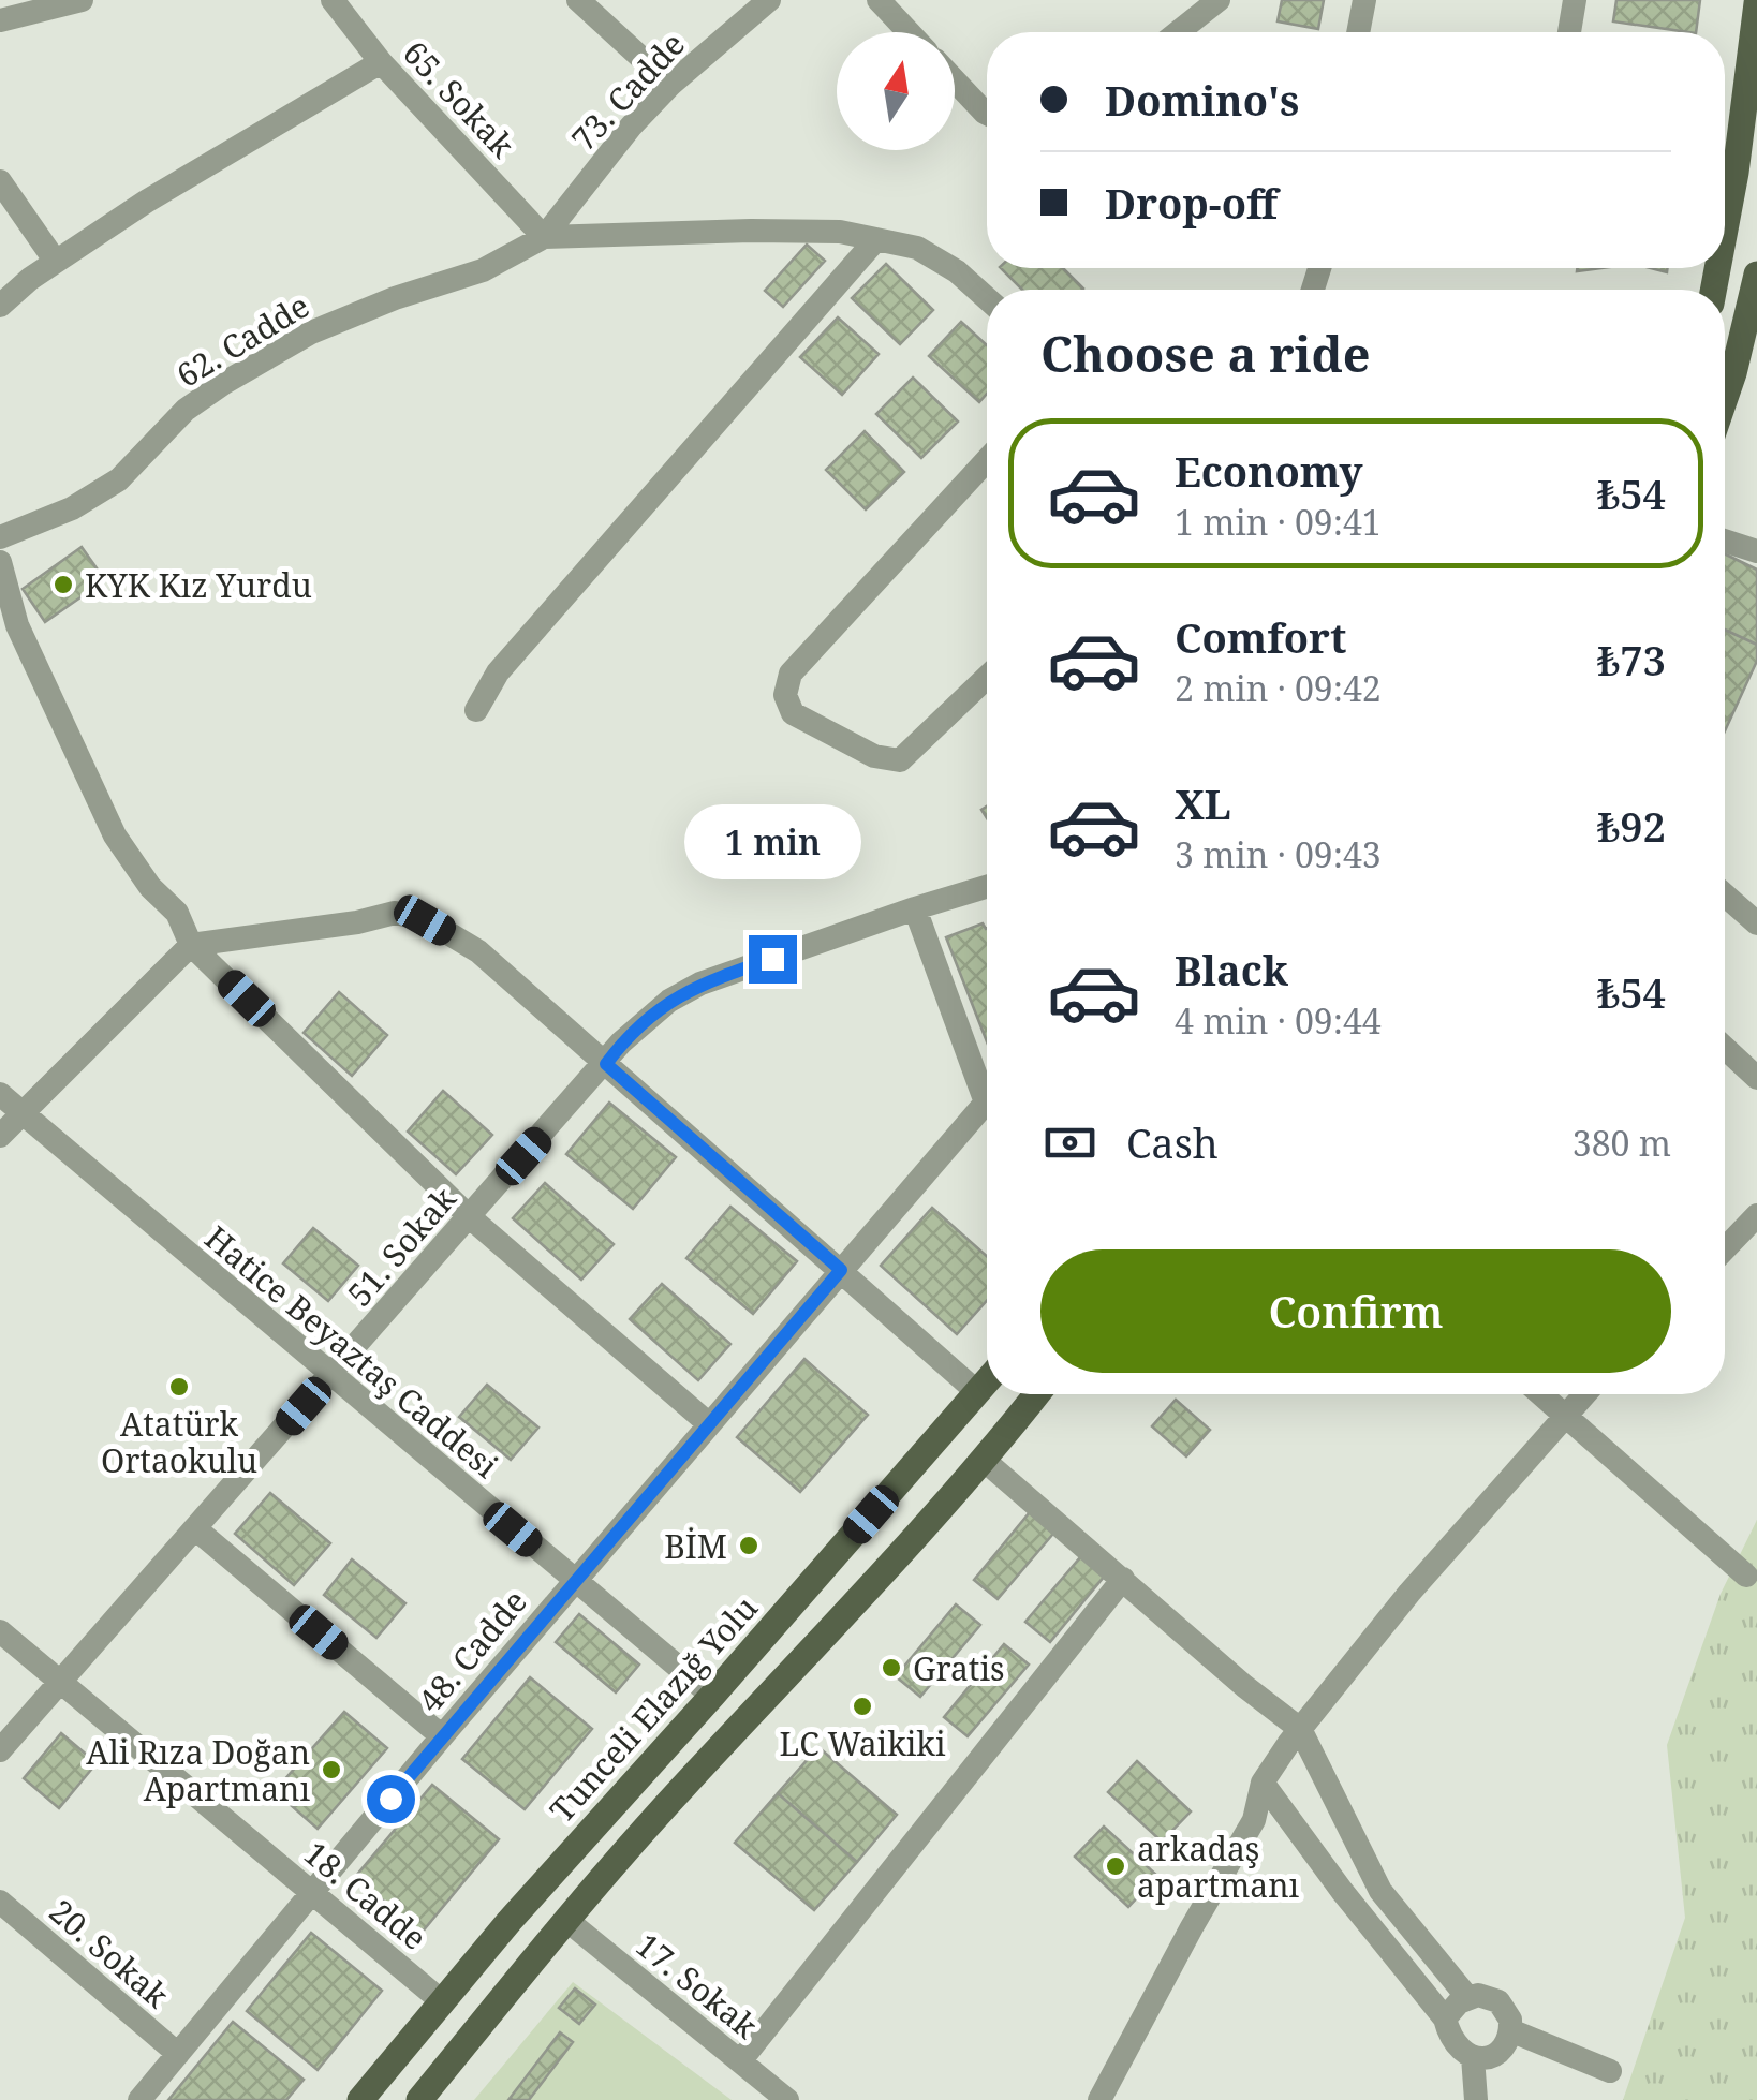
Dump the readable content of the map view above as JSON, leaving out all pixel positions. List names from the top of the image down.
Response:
{
  "streets": {
    "main road": ["Tunceli Elazığ Yolu"],
    "street": [
      "73. Cadde",
      "65. Sokak",
      "62. Cadde",
      "51. Sokak",
      "Hatice Beyaztaş Caddesi",
      "48. Cadde",
      "18. Cadde",
      "20. Sokak",
      "17. Sokak"
    ]
  },
  "crossings": [
    ["73. Cadde", "65. Sokak"],
    ["73. Cadde", "62. Cadde"],
    ["65. Sokak", "62. Cadde"],
    ["51. Sokak", "Hatice Beyaztaş Caddesi"],
    ["51. Sokak", "18. Cadde"],
    ["Hatice Beyaztaş Caddesi", "48. Cadde"],
    ["Hatice Beyaztaş Caddesi", "Tunceli Elazığ Yolu"],
    ["48. Cadde", "18. Cadde"],
    ["48. Cadde", "20. Sokak"],
    ["Tunceli Elazığ Yolu", "18. Cadde"]
  ],
  "places": [
    "KYK Kız Yurdu",
    "Atatürk Ortaokulu",
    "BİM",
    "Gratis",
    "LC Waikiki",
    "Ali Rıza Doğan Apartmanı",
    "arkadaş apartmanı"
  ],
  "north": "top",
  "page": {
    "banner": ["Domino's", "Drop-off"],
    "heading": "Choose a ride",
    "list": [
      {
        "name": "Economy",
        "note": "1 min · 09:41",
        "value": "₺54"
      },
      {
        "name": "Comfort",
        "note": "2 min · 09:42",
        "value": "₺73"
      },
      {
        "name": "XL",
        "note": "3 min · 09:43",
        "value": "₺92"
      },
      {
        "name": "Black",
        "note": "4 min · 09:44",
        "value": "₺54"
      }
    ],
    "bubble": "1 min",
    "pay": ["Cash", "380 m"],
    "buttons": "Confirm"
  }
}
